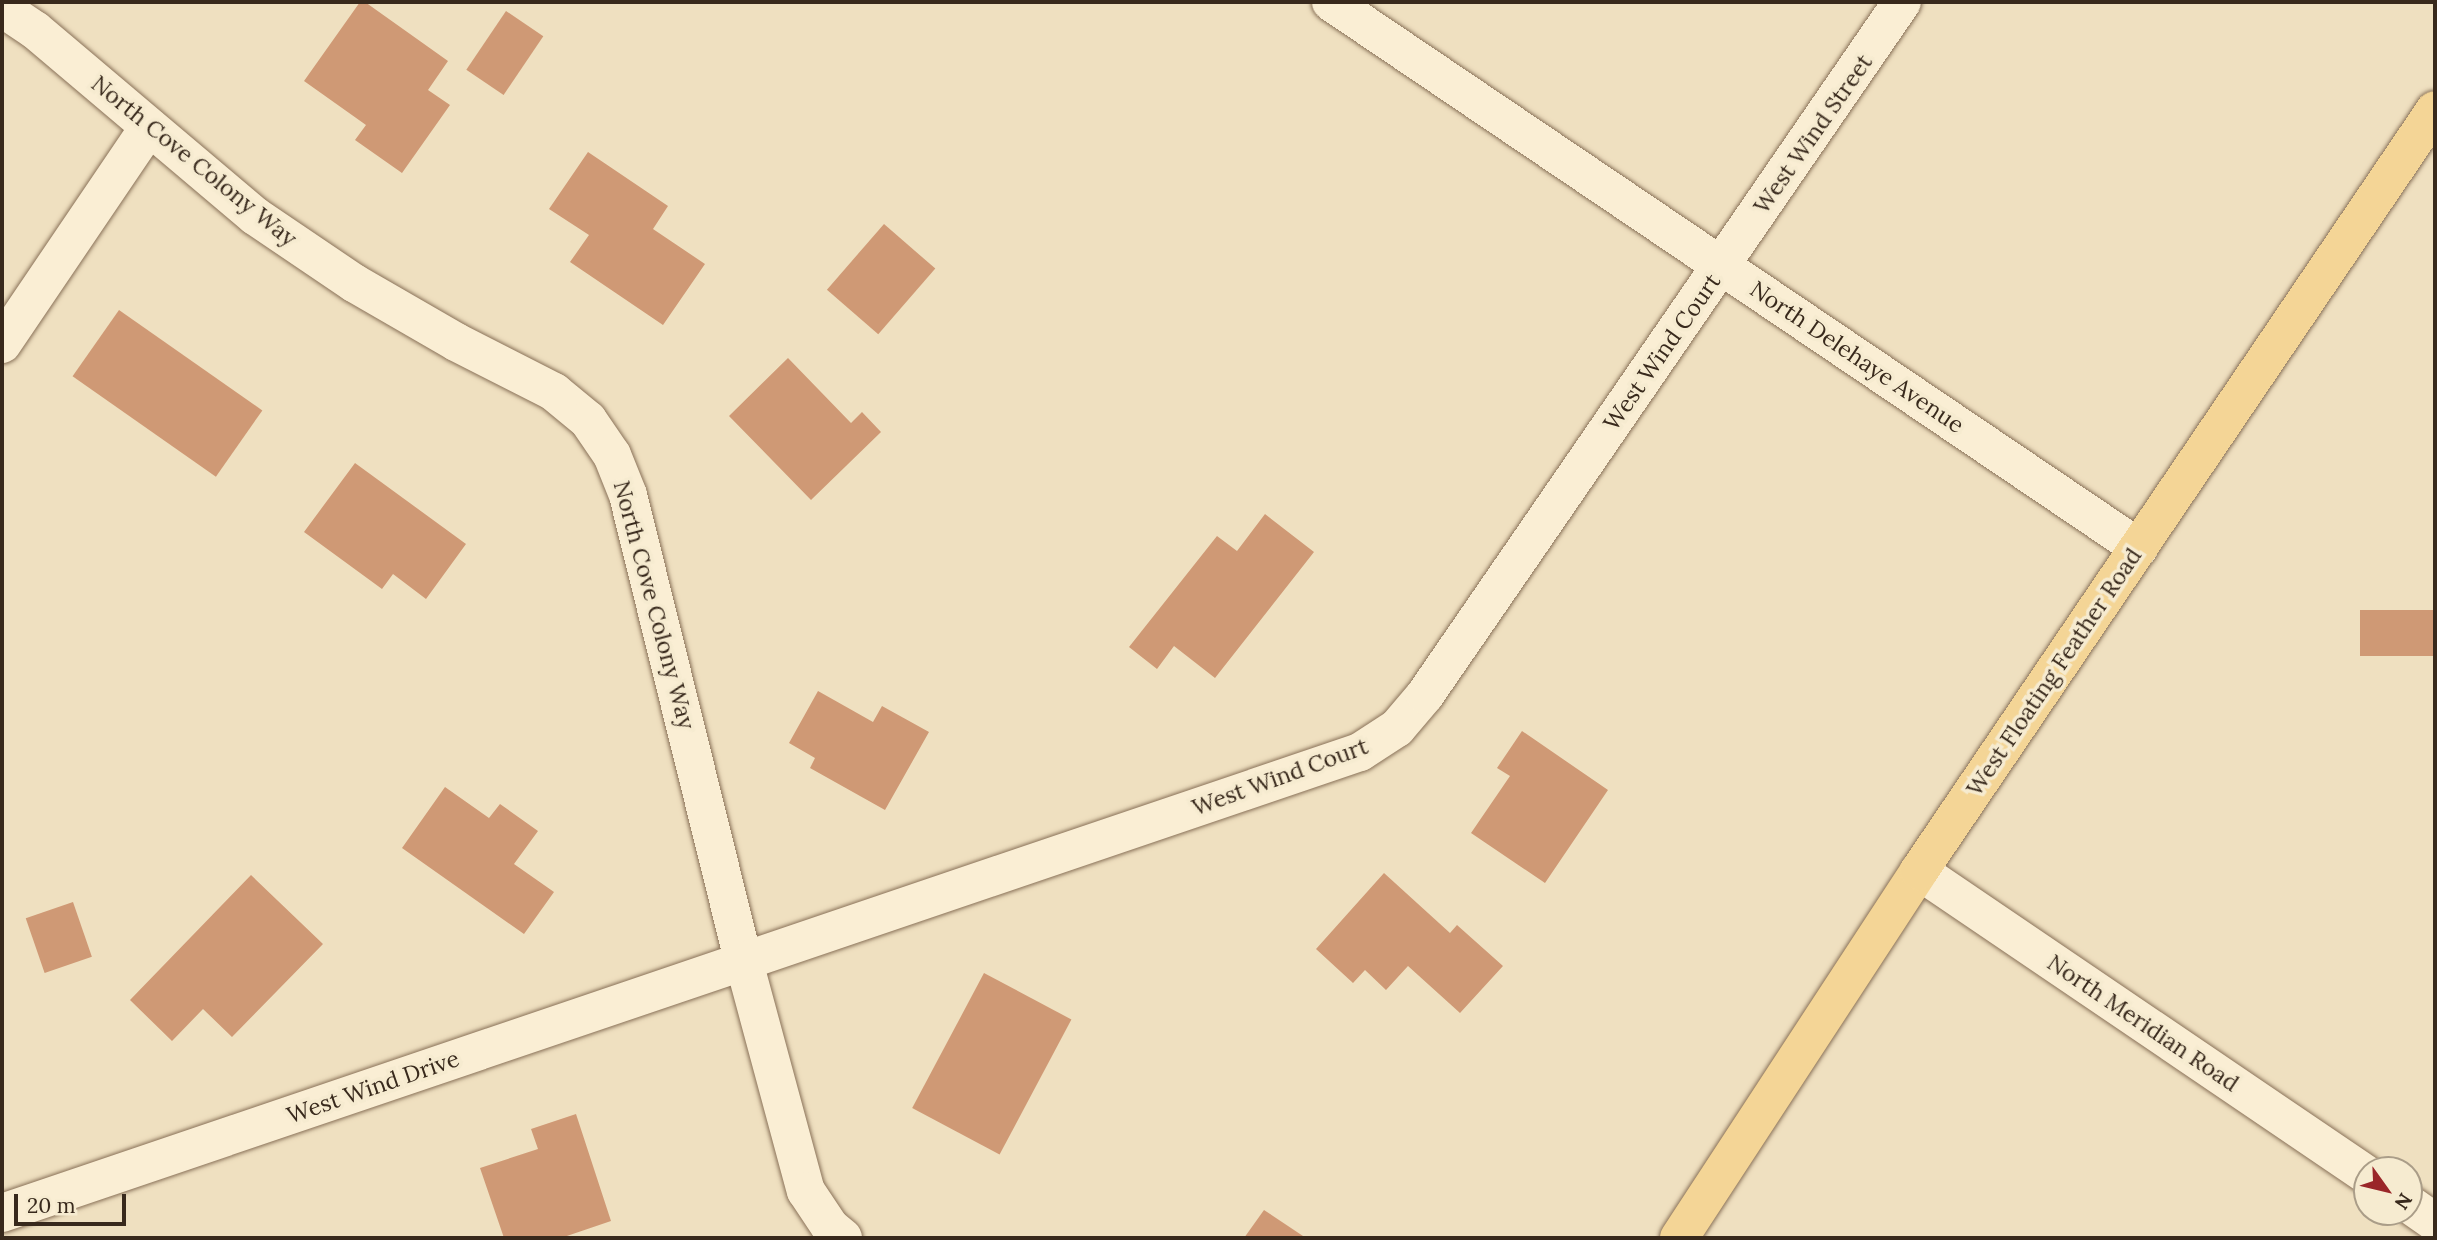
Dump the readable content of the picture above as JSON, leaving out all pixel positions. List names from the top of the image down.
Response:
{
  "streets": {
    "main road": ["West Floating Feather Road"],
    "street": [
      "West Wind Street",
      "North Cove Colony Way",
      "West Wind Court",
      "North Delehaye Avenue",
      "North Meridian Road",
      "West Wind Drive"
    ]
  },
  "crossings": [
    ["West Wind Street", "West Wind Court"],
    ["West Wind Street", "North Delehaye Avenue"],
    ["North Cove Colony Way", "West Wind Court"],
    ["North Cove Colony Way", "West Wind Drive"],
    ["West Wind Court", "North Delehaye Avenue"],
    ["West Wind Court", "West Wind Drive"],
    ["North Delehaye Avenue", "West Floating Feather Road"],
    ["West Floating Feather Road", "North Meridian Road"]
  ],
  "scale_bar": "20 m",
  "north": "bottom right"
}
